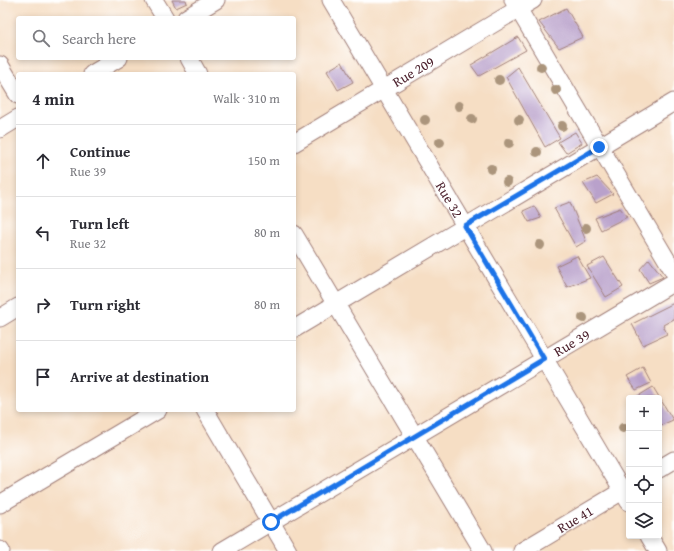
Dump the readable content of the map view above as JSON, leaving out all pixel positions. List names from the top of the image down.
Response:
{
  "streets": {
    "street": [
      "Rue 209",
      "Rue 32",
      "Rue 39",
      "Rue 41"
    ]
  },
  "crossings": [
    ["Rue 209", "Rue 32"],
    ["Rue 32", "Rue 39"]
  ],
  "page": {
    "search": "Search here",
    "heading": ["4 min", "Walk · 310 m"],
    "list": [
      ["Continue", "Rue 39", "150 m"],
      ["Turn left", "Rue 32", "80 m"],
      ["Turn right", "80 m"],
      "Arrive at destination"
    ],
    "map_buttons": ["+", "−"]
  }
}
